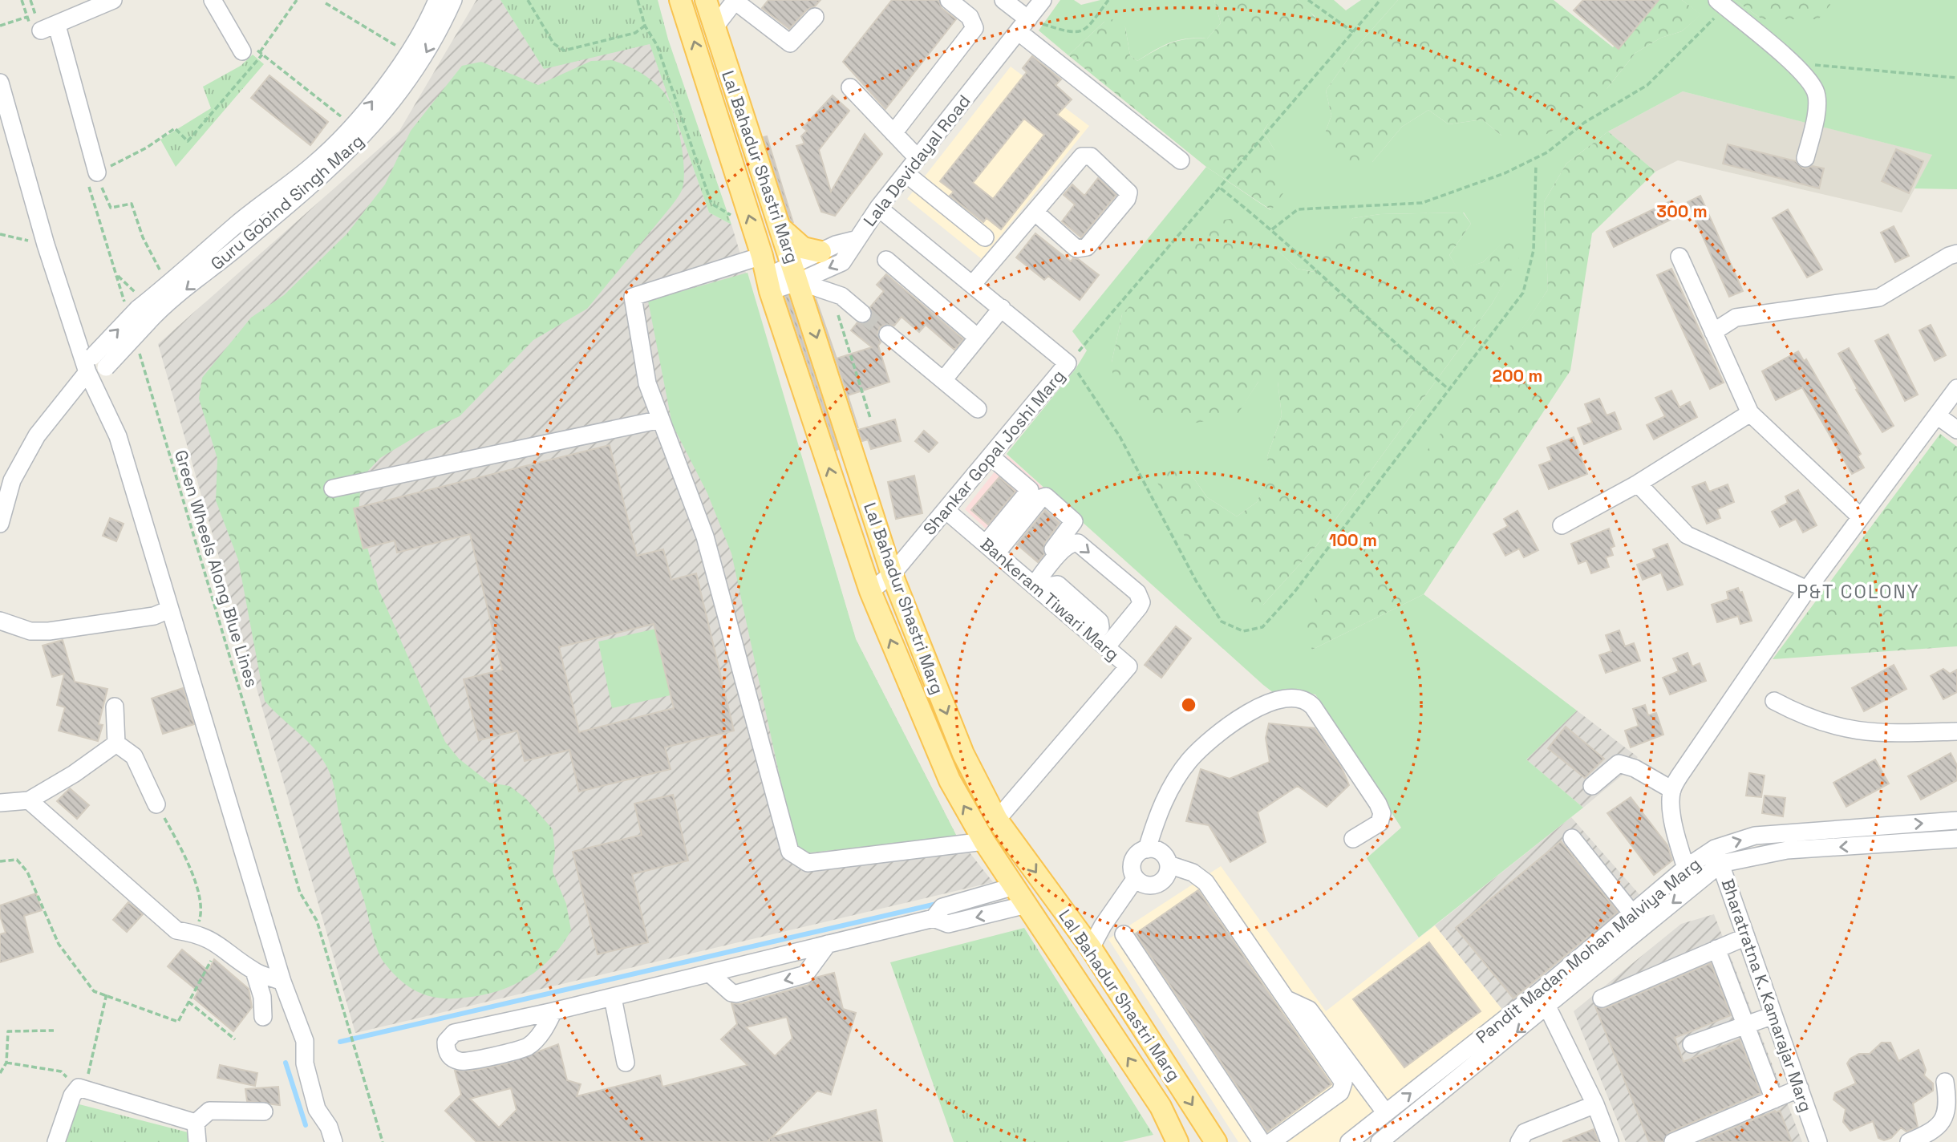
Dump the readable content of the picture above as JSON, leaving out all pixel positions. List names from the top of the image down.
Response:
{
  "streets": {
    "main road": ["Lal Bahadur Shastri Marg"],
    "street": [
      "Lala Devidayal Road",
      "Guru Gobind Singh Marg",
      "Shankar Gopal Joshi Marg",
      "Bankeram Tiwari Marg",
      "Pandit Madan Mohan Malviya Marg",
      "Bharatratna K. Kamarajar Marg"
    ],
    "path": ["Green Wheels Along Blue Lines"]
  },
  "crossings": [
    ["Lala Devidayal Road", "Lal Bahadur Shastri Marg"],
    ["Lala Devidayal Road", "Shankar Gopal Joshi Marg"],
    ["Lal Bahadur Shastri Marg", "Shankar Gopal Joshi Marg"],
    ["Lal Bahadur Shastri Marg", "Bankeram Tiwari Marg"],
    ["Shankar Gopal Joshi Marg", "Bankeram Tiwari Marg"],
    ["Pandit Madan Mohan Malviya Marg", "Bharatratna K. Kamarajar Marg"]
  ],
  "districts": ["P&T COLONY"],
  "rings": ["300 m", "200 m", "100 m"]
}
